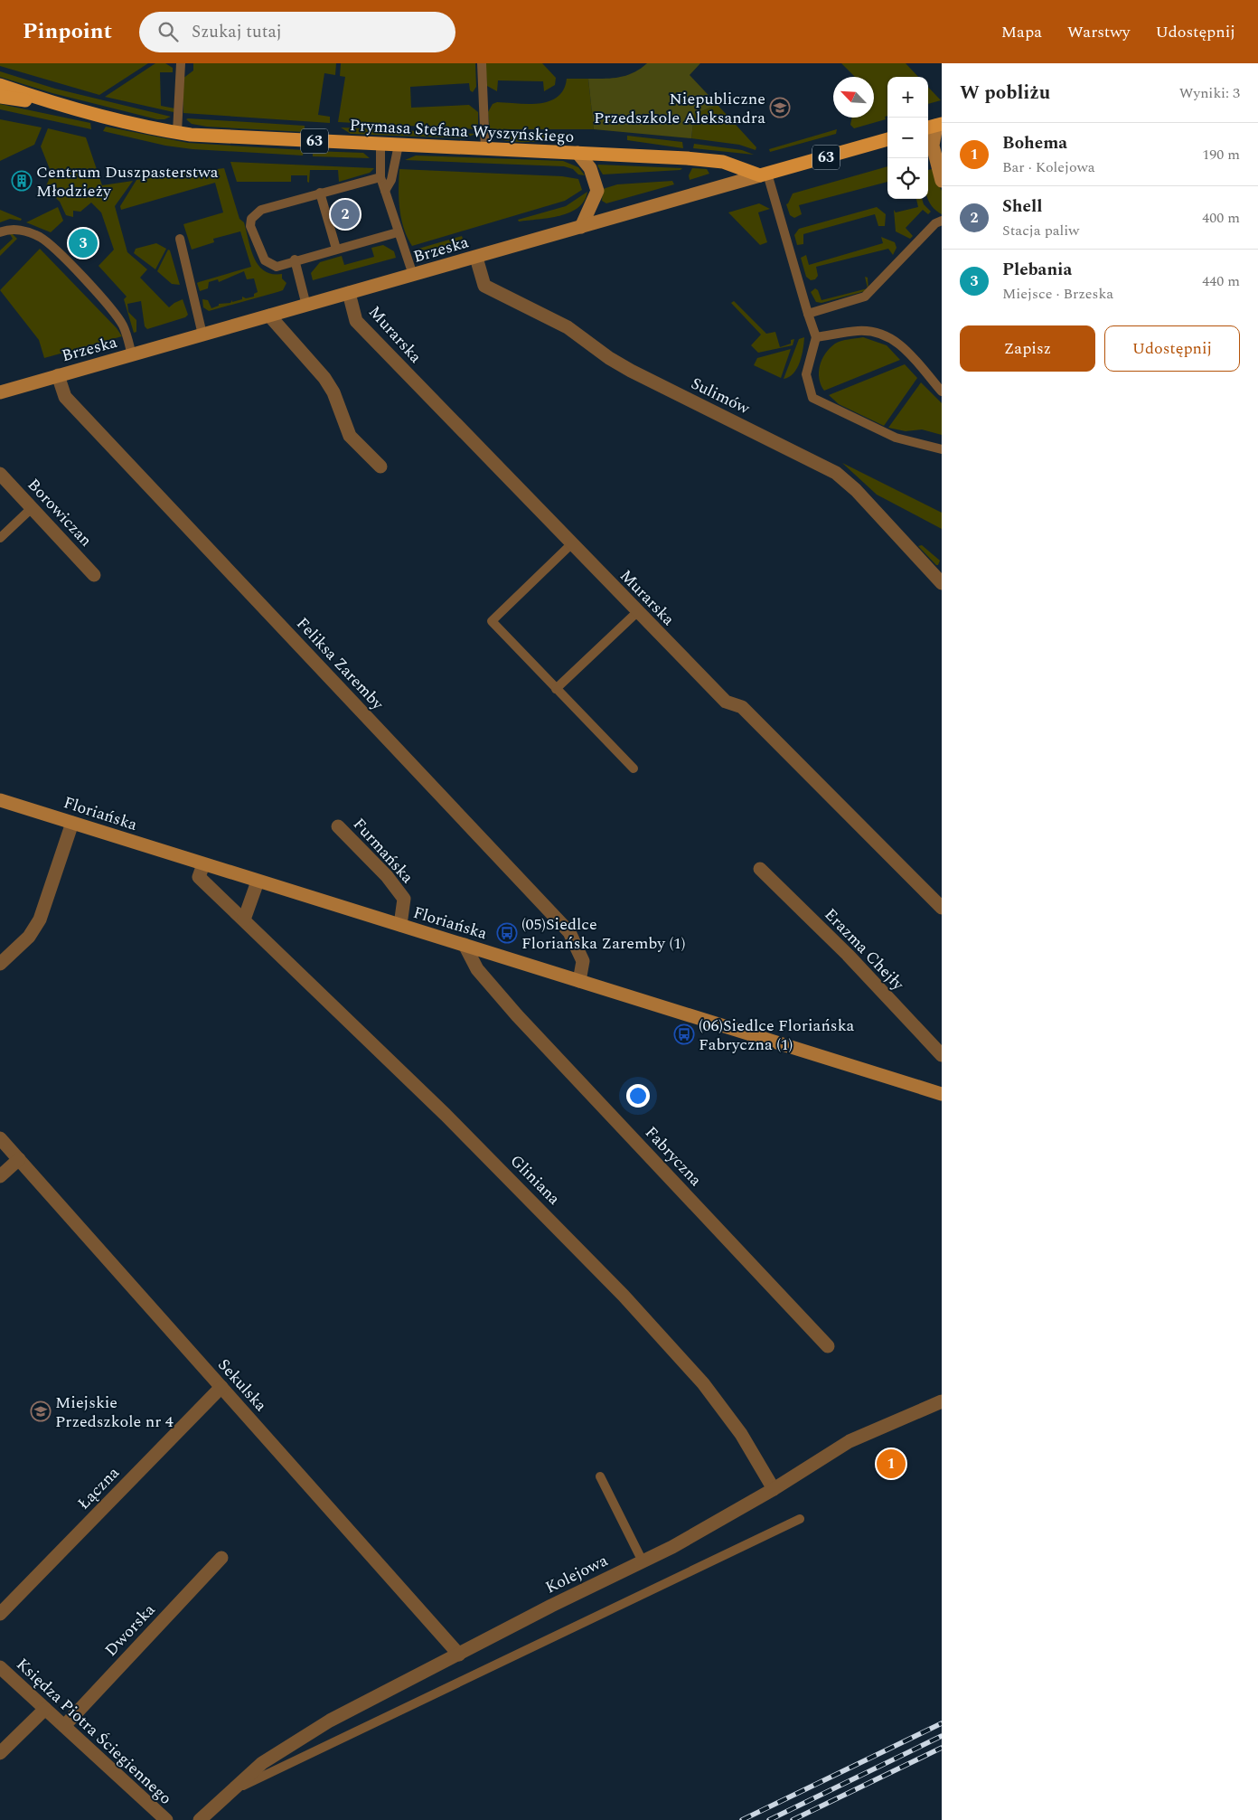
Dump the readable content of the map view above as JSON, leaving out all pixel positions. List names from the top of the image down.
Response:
{
  "streets": {
    "main road": ["Prymasa Stefana Wyszyńskiego", "63", "Brzeska"],
    "street": [
      "Murarska",
      "Sulimów",
      "Borowiczan",
      "Feliksa Zaremby",
      "Floriańska",
      "Furmańska",
      "Erazma Chejły",
      "Fabryczna",
      "Gliniana",
      "Sekulska",
      "Łączna",
      "Kolejowa",
      "Dworska",
      "Księdza Piotra Ściegiennego"
    ]
  },
  "crossings": [
    ["Prymasa Stefana Wyszyńskiego", "Brzeska"],
    ["Brzeska", "Murarska"],
    ["Brzeska", "Sulimów"],
    ["Brzeska", "Feliksa Zaremby"],
    ["Feliksa Zaremby", "Floriańska"],
    ["Floriańska", "Furmańska"],
    ["Floriańska", "Fabryczna"],
    ["Floriańska", "Gliniana"],
    ["Gliniana", "Kolejowa"],
    ["Sekulska", "Łączna"],
    ["Sekulska", "Kolejowa"],
    ["Dworska", "Księdza Piotra Ściegiennego"]
  ],
  "places": {
    "school or university": ["Niepubliczne Przedszkole Aleksandra", "Miejskie Przedszkole nr 4"],
    "building": ["Centrum Duszpasterstwa Młodzieży"],
    "bus stop": ["(05)Siedlce Floriańska Zaremby (1)", "(06)Siedlce Floriańska Fabryczna (1)"]
  },
  "north": "top left",
  "page": {
    "header": "Pinpoint",
    "search": "Szukaj tutaj",
    "nav": ["Mapa", "Warstwy", "Udostępnij"],
    "heading": ["W pobliżu", "Wyniki: 3"],
    "map_buttons": ["+", "−"],
    "list": [
      {
        "mark": "1",
        "name": "Bohema",
        "note": "Bar · Kolejowa",
        "value": "190 m"
      },
      {
        "mark": "2",
        "name": "Shell",
        "note": "Stacja paliw",
        "value": "400 m"
      },
      {
        "mark": "3",
        "name": "Plebania",
        "note": "Miejsce · Brzeska",
        "value": "440 m"
      }
    ],
    "pins": ["2", "3", "1"],
    "buttons": ["Zapisz", "Udostępnij"]
  }
}
